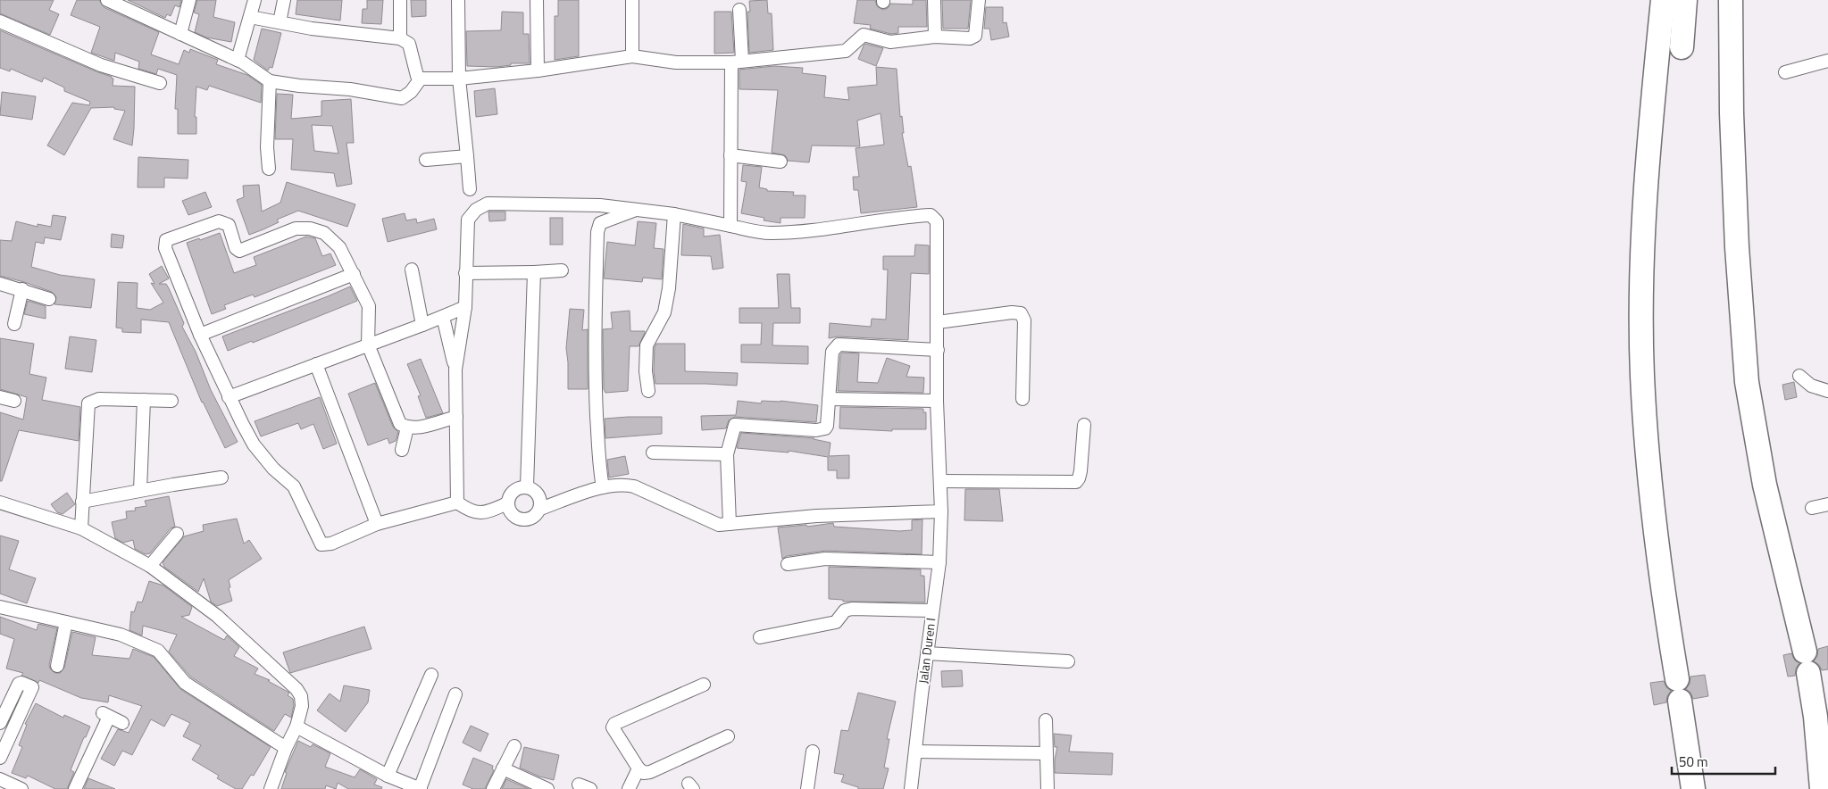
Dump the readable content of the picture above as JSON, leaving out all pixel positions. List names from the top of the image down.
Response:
{
  "streets": {
    "street": ["Jalan Duren I"]
  },
  "scale_bar": "50 m"
}
